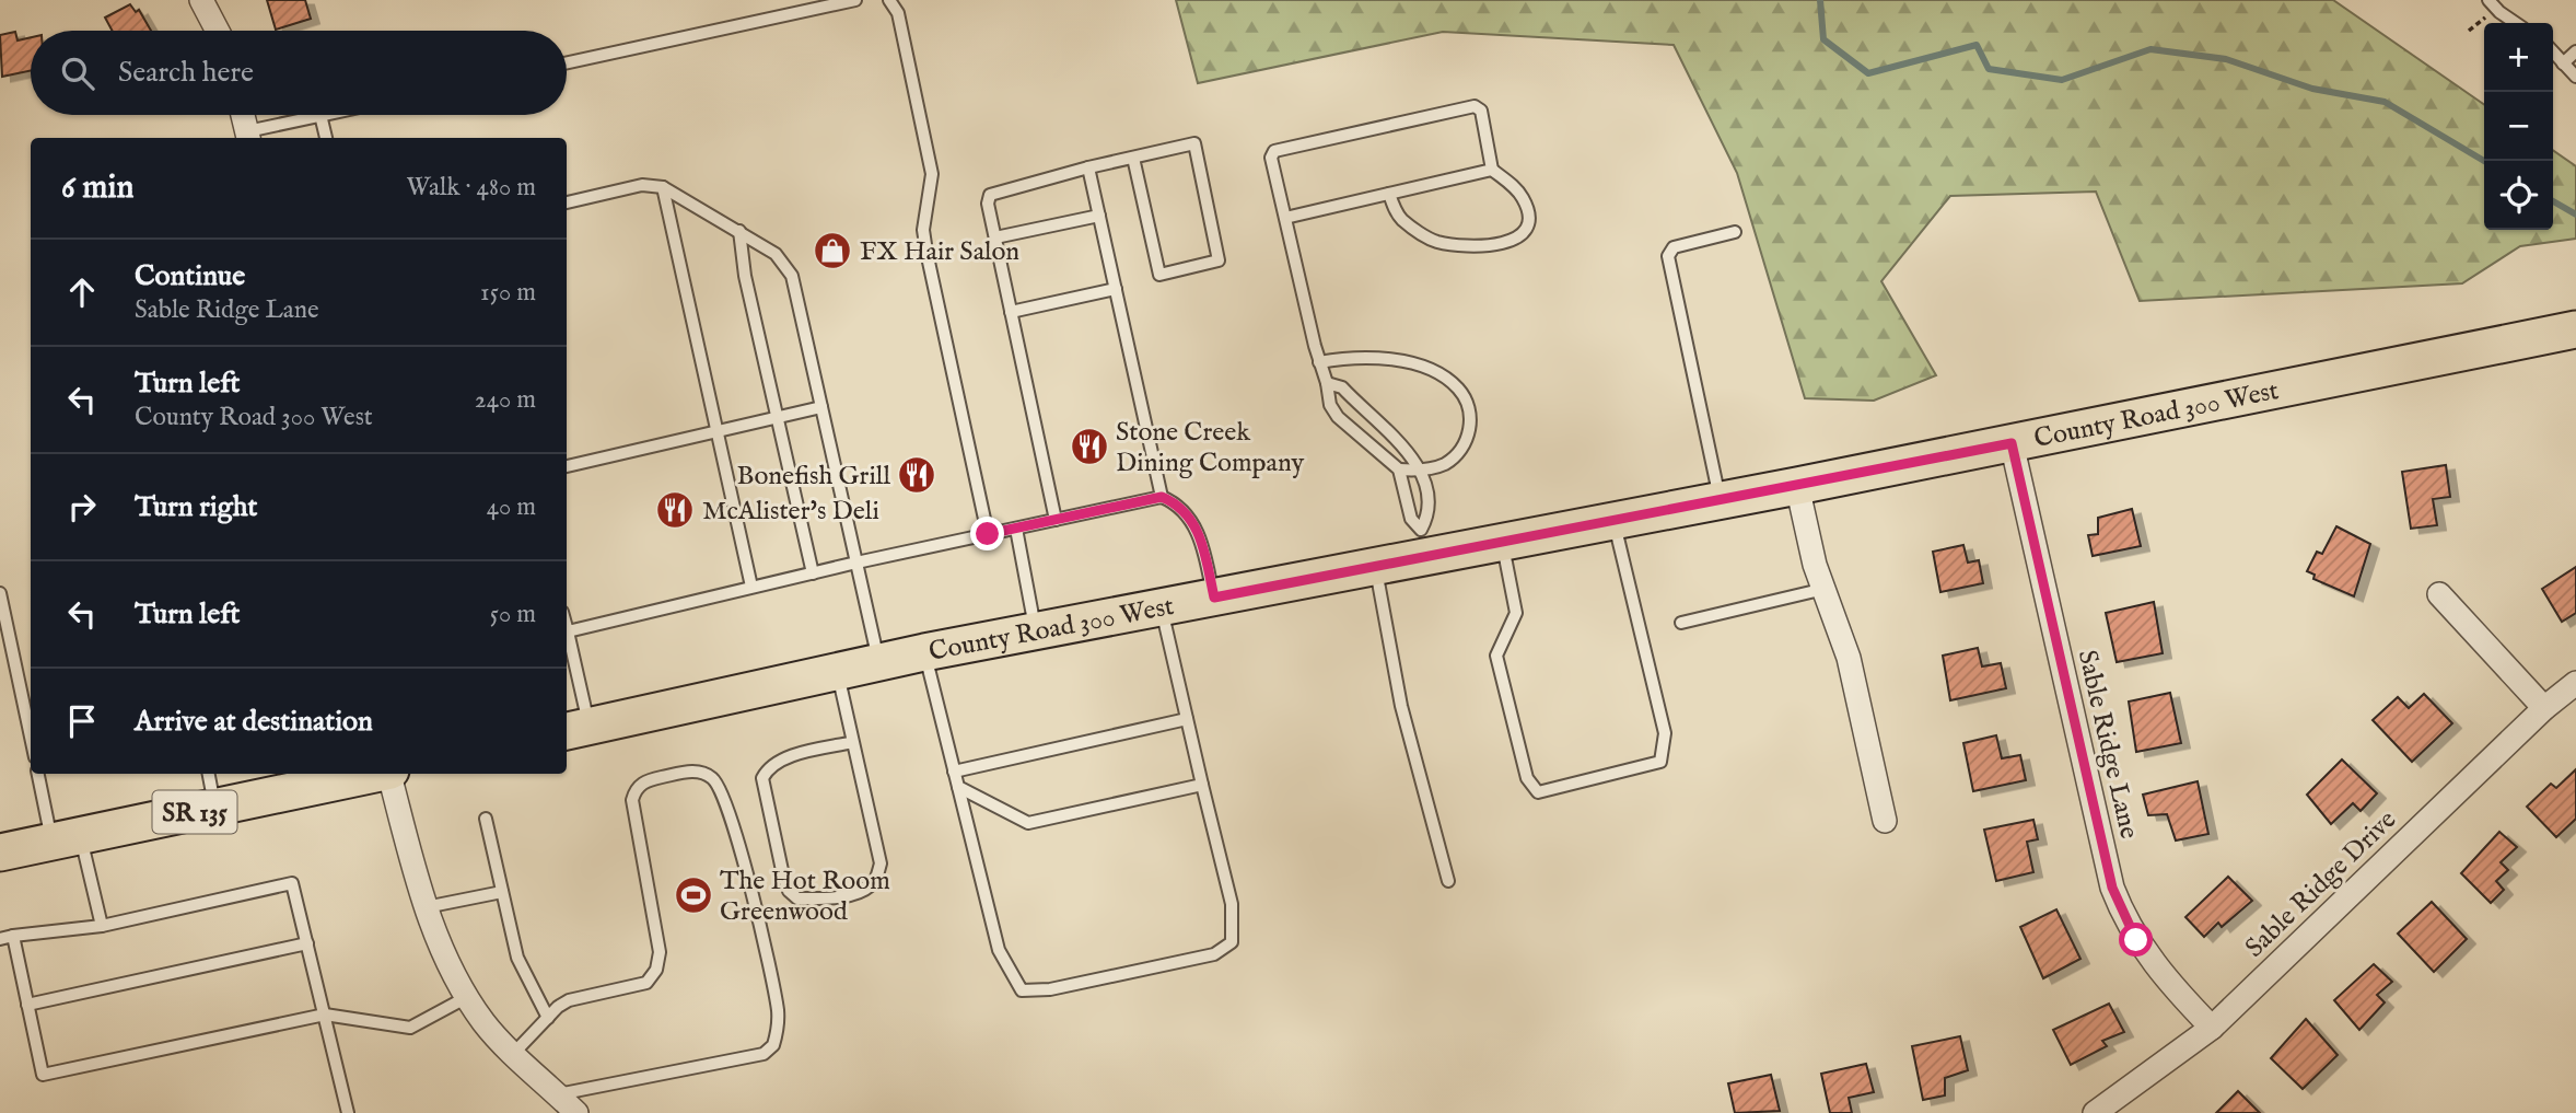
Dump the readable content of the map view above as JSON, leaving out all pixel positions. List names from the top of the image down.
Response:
{
  "streets": {
    "main road": ["County Road 300 West", "SR 135"],
    "street": ["Sable Ridge Lane", "Sable Ridge Drive"]
  },
  "crossings": [
    ["County Road 300 West", "Sable Ridge Lane"],
    ["Sable Ridge Lane", "Sable Ridge Drive"]
  ],
  "places": {
    "shop": ["FX Hair Salon"],
    "restaurant": ["Stone Creek Dining Company", "Bonefish Grill", "McAlister's Deli"],
    "sports": ["The Hot Room Greenwood"]
  },
  "page": {
    "map_buttons": ["+", "−"],
    "search": "Search here",
    "heading": ["6 min", "Walk · 480 m"],
    "list": [
      ["Continue", "Sable Ridge Lane", "150 m"],
      ["Turn left", "County Road 300 West", "240 m"],
      ["Turn right", "40 m"],
      ["Turn left", "50 m"],
      "Arrive at destination"
    ]
  }
}
